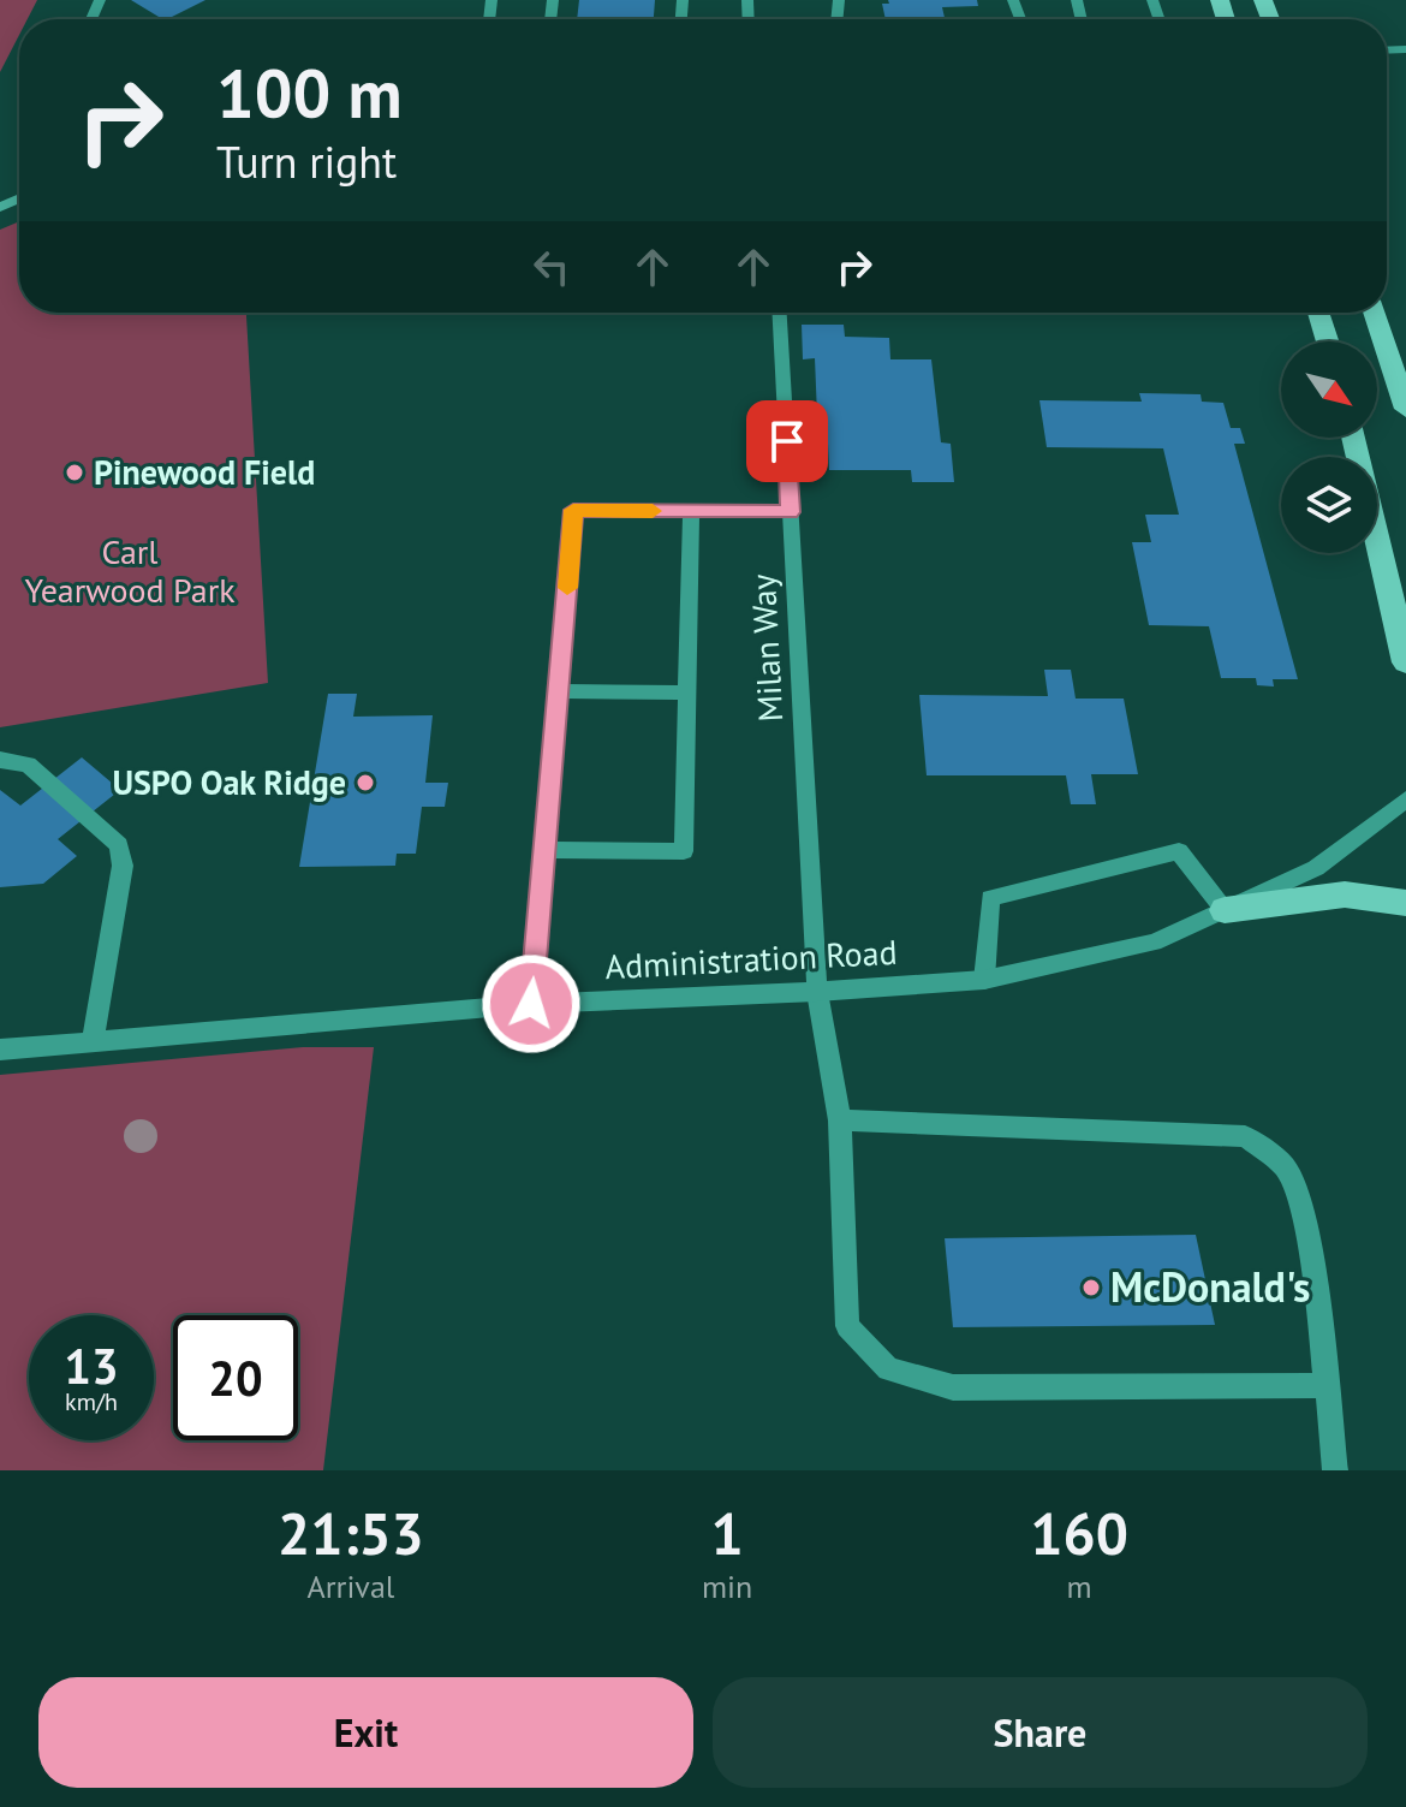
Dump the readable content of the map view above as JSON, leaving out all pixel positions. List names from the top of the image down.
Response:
{
  "streets": {
    "street": ["Milan Way", "Administration Road"]
  },
  "crossings": [
    ["Milan Way", "Administration Road"]
  ],
  "parks": ["Carl Yearwood Park"],
  "places": ["Pinewood Field", "USPO Oak Ridge", "McDonald's"],
  "north": "bottom right",
  "page": {
    "turn": ["100 m", "Turn right"],
    "speed": "13 km/h",
    "limit": "20",
    "eta": [
      "21:53",
      "Arrival",
      "1",
      "min",
      "160",
      "m"
    ],
    "buttons": ["Exit", "Share"]
  }
}
